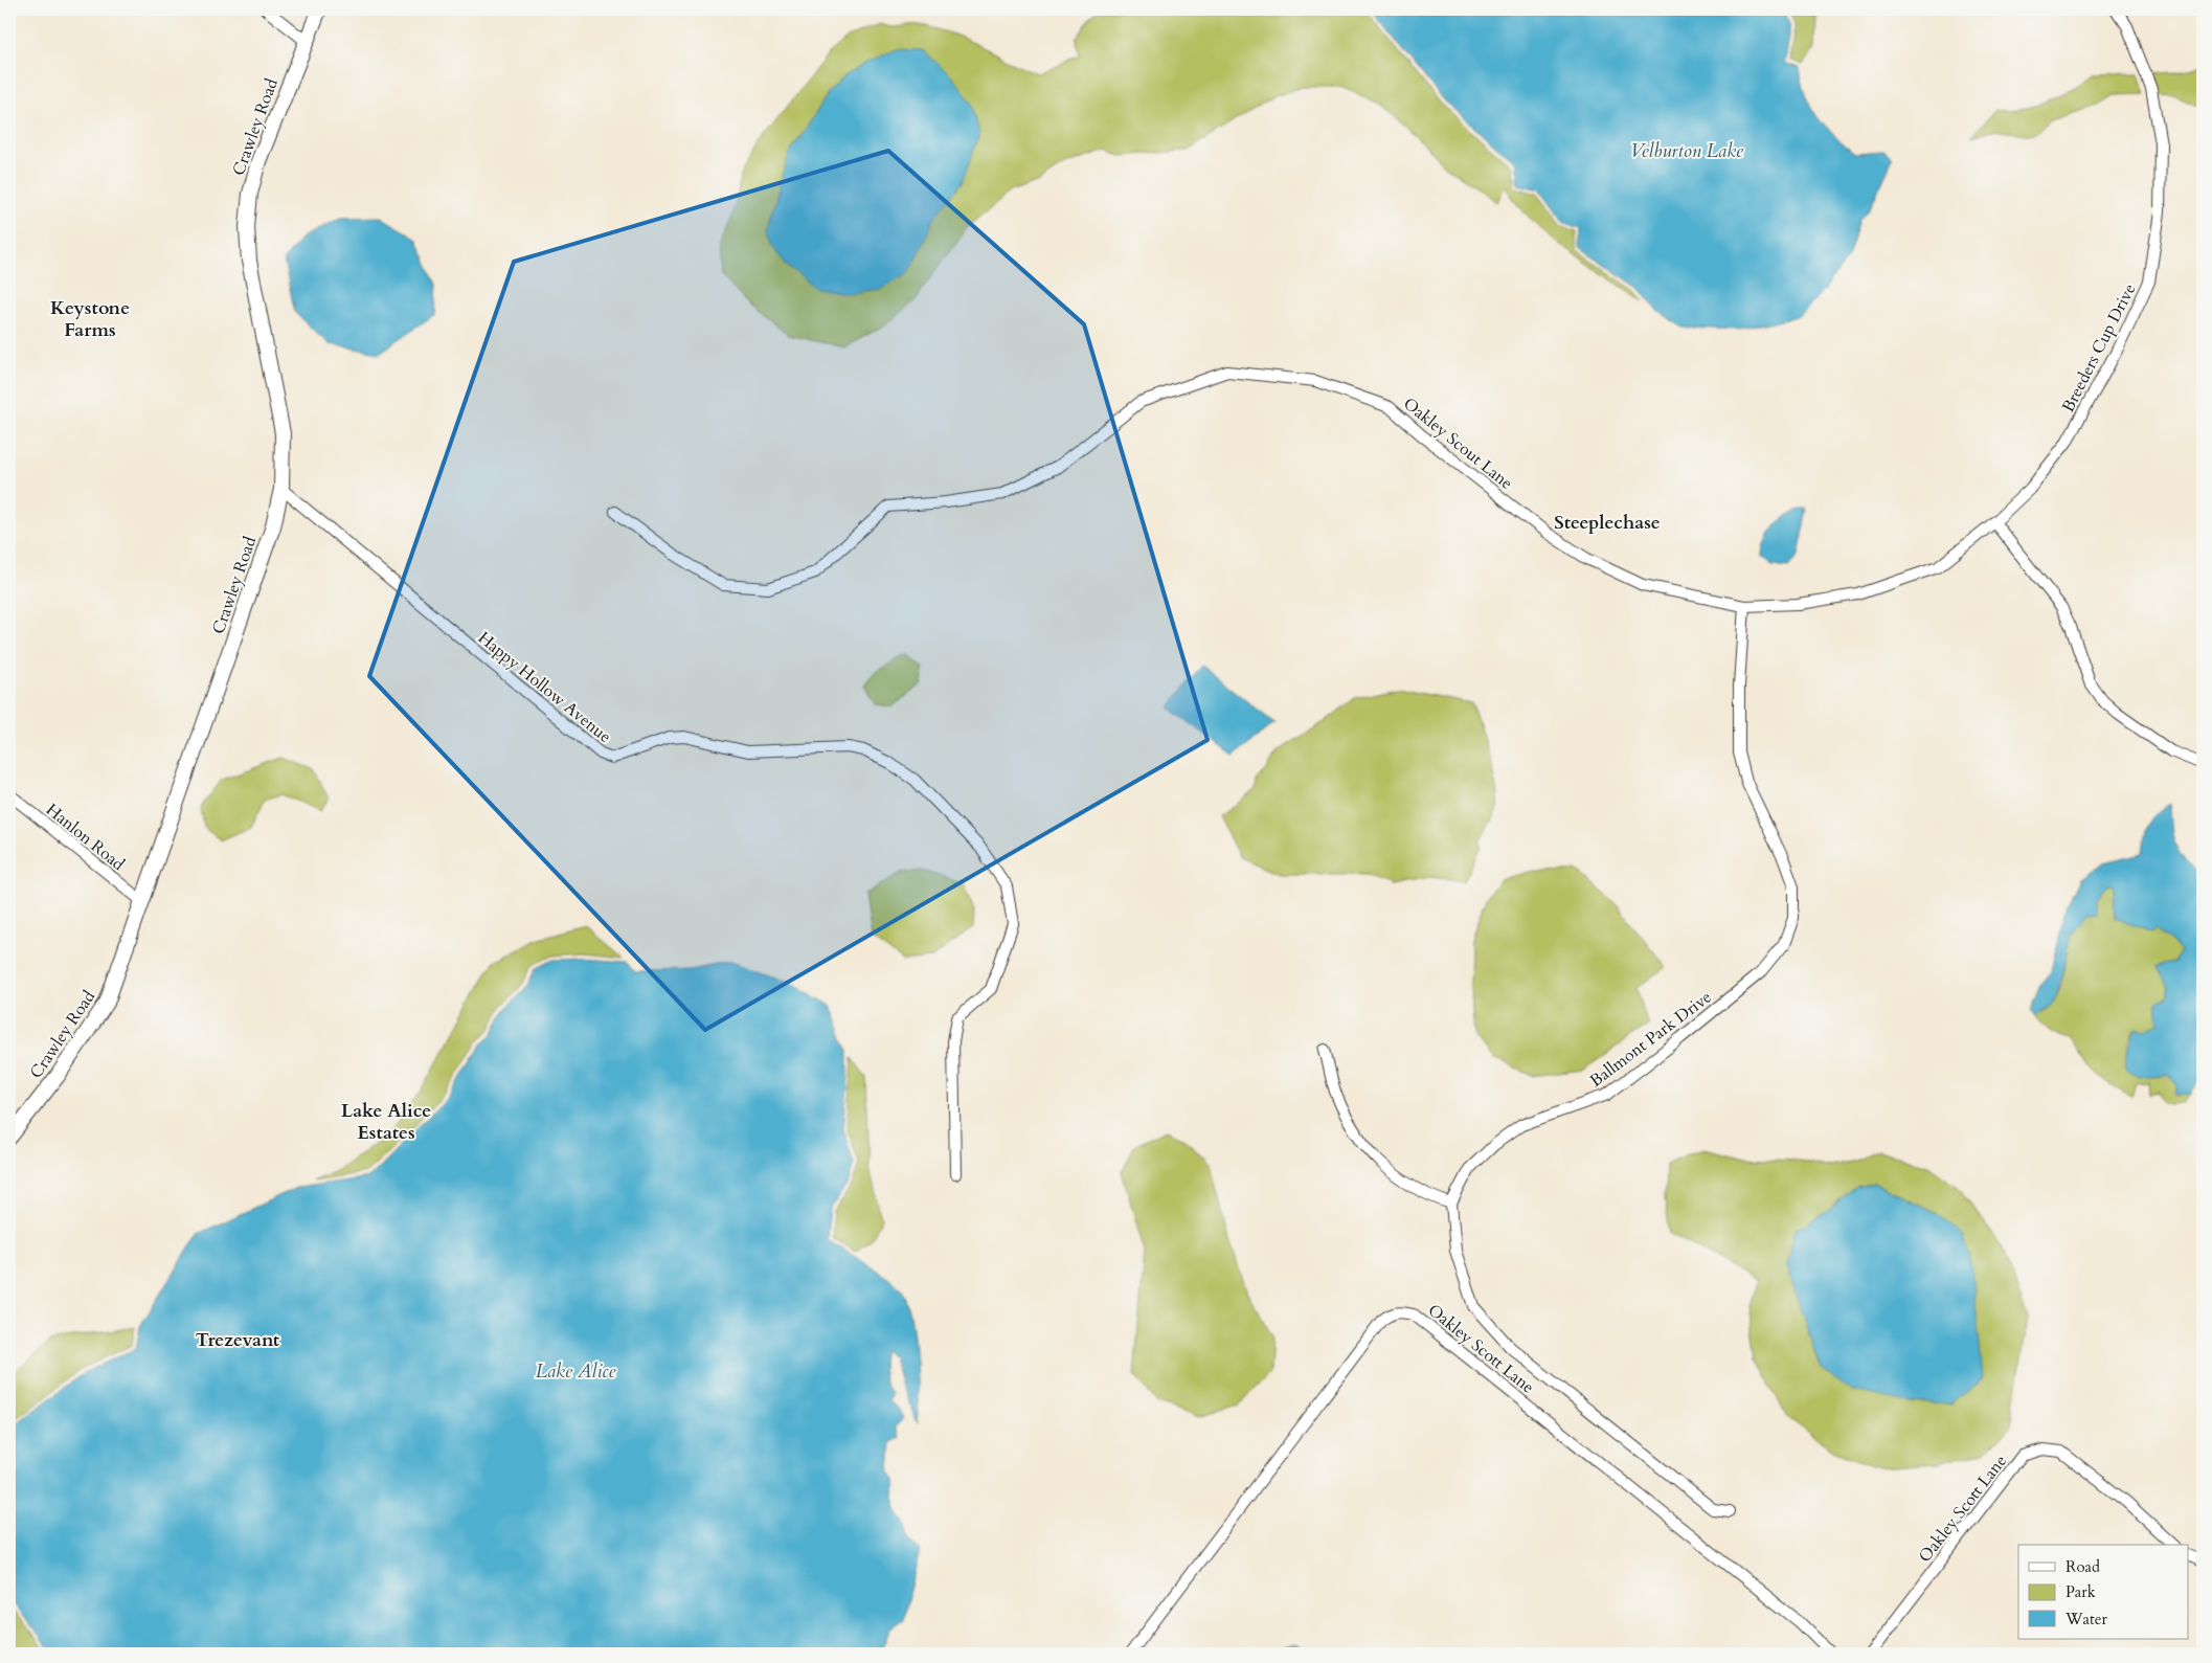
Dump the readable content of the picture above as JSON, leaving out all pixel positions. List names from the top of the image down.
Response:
{
  "streets": {
    "street": [
      "Crawley Road",
      "Breeders Cup Drive",
      "Oakley Scout Lane",
      "Happy Hollow Avenue",
      "Hanlon Road",
      "Ballmont Park Drive",
      "Oakley Scott Lane"
    ]
  },
  "crossings": [
    ["Crawley Road", "Happy Hollow Avenue"],
    ["Crawley Road", "Hanlon Road"],
    ["Breeders Cup Drive", "Oakley Scout Lane"],
    ["Oakley Scout Lane", "Ballmont Park Drive"]
  ],
  "districts": [
    "Keystone Farms",
    "Steeplechase",
    "Lake Alice Estates",
    "Trezevant"
  ],
  "water": ["Velburton Lake", "Lake Alice"],
  "legend": ["Road", "Park", "Water"]
}
